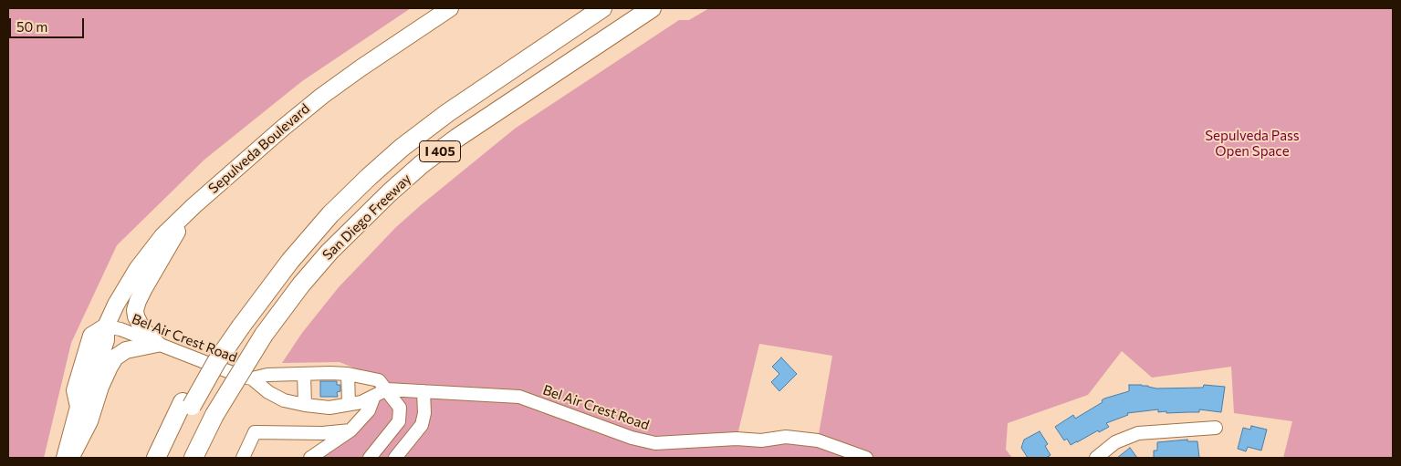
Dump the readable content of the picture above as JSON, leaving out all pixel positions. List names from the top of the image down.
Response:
{
  "streets": {
    "highway": ["I 405", "San Diego Freeway"],
    "main road": ["Sepulveda Boulevard"],
    "street": ["Bel Air Crest Road"]
  },
  "crossings": [
    ["Sepulveda Boulevard", "Bel Air Crest Road"]
  ],
  "parks": ["Sepulveda Pass Open Space"],
  "scale_bar": "50 m"
}
